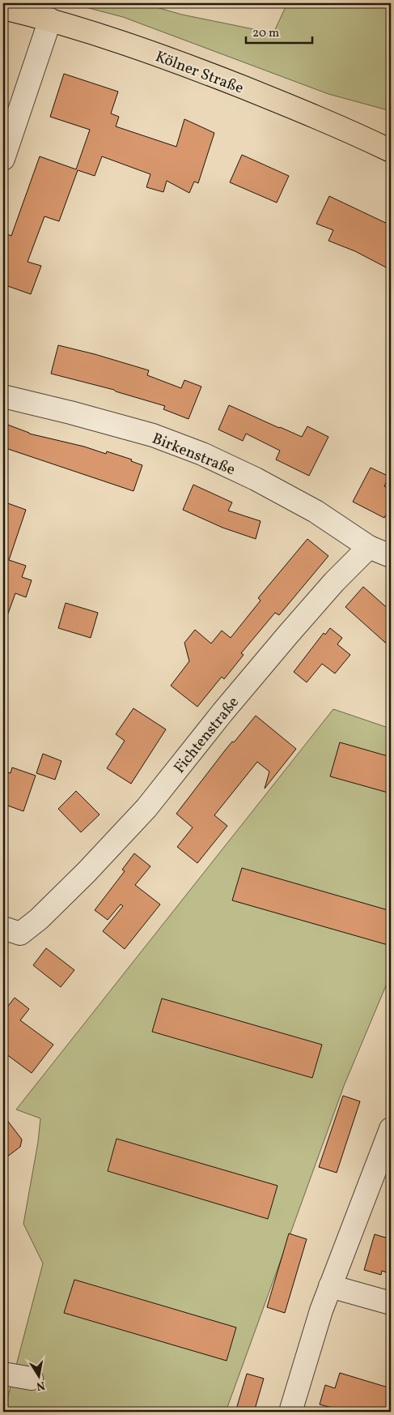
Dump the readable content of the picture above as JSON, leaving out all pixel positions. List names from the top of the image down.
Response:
{
  "streets": {
    "main road": ["Kölner Straße"],
    "street": ["Birkenstraße", "Fichtenstraße"]
  },
  "crossings": [
    ["Birkenstraße", "Fichtenstraße"]
  ],
  "scale_bar": "20 m",
  "north": "bottom"
}
